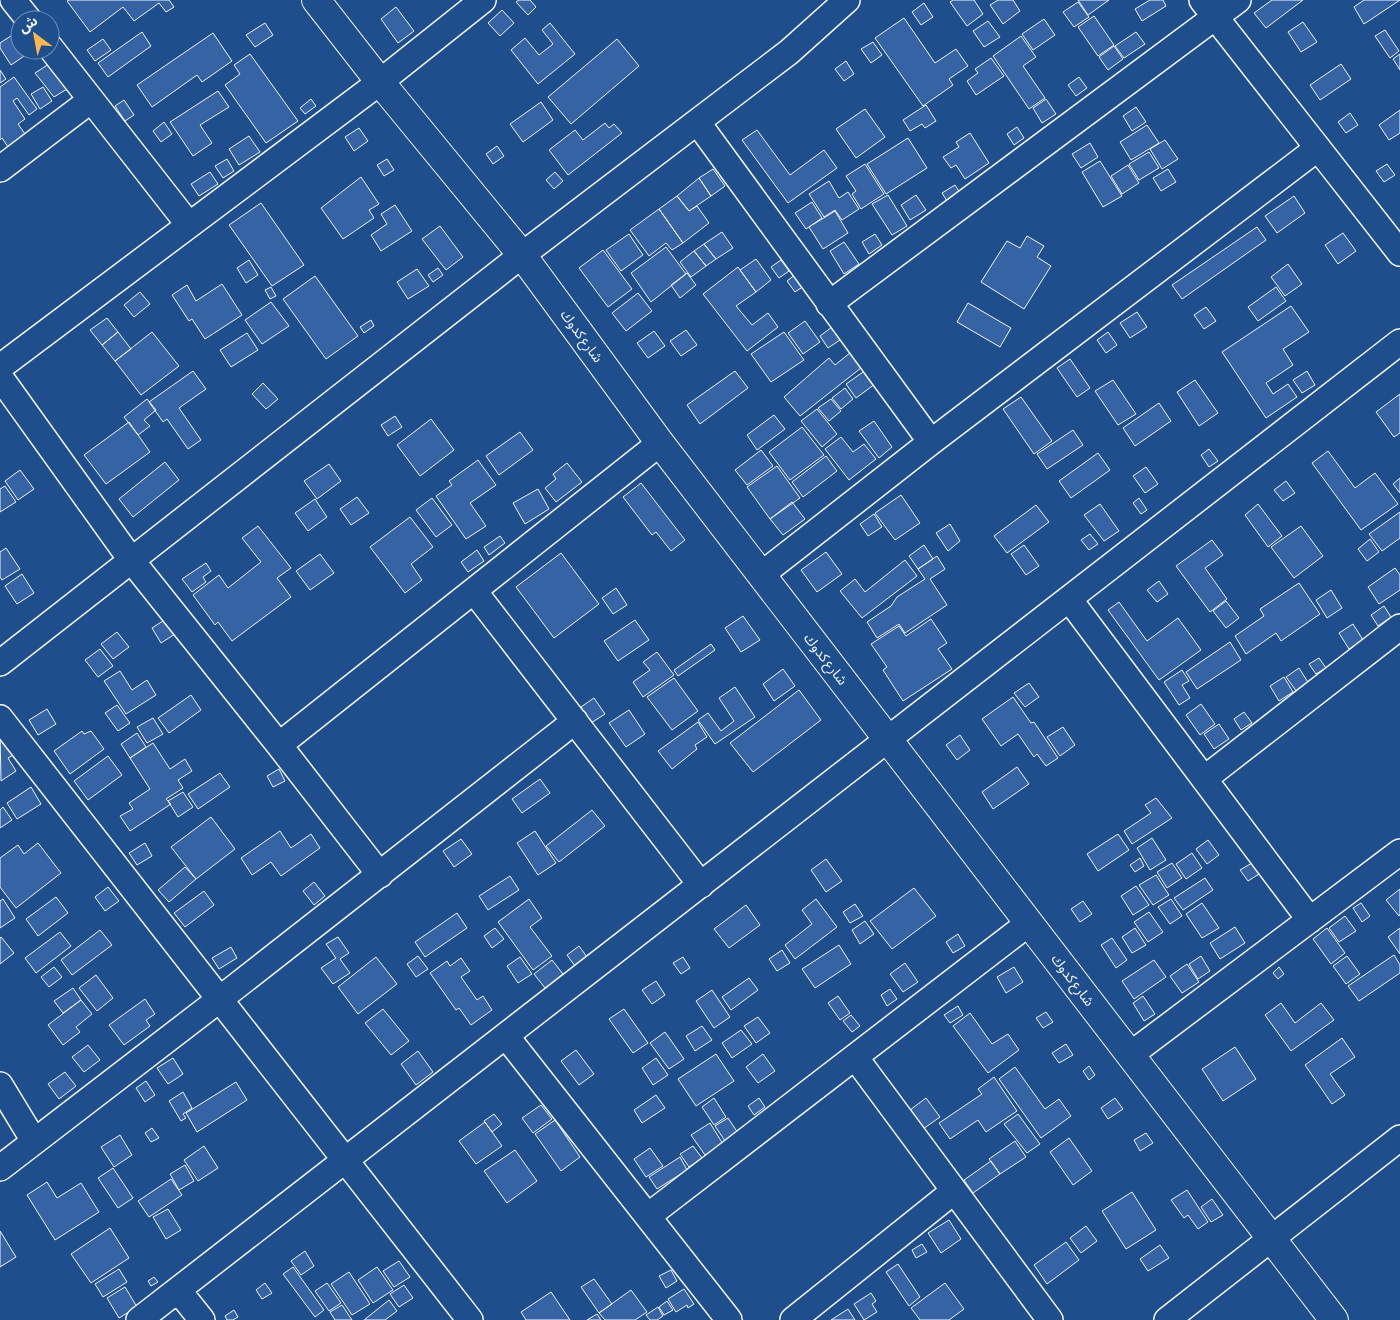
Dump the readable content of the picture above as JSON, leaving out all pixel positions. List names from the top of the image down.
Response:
{
  "streets": {
    "street": ["شارع كدوك"]
  },
  "north": "top left"
}
